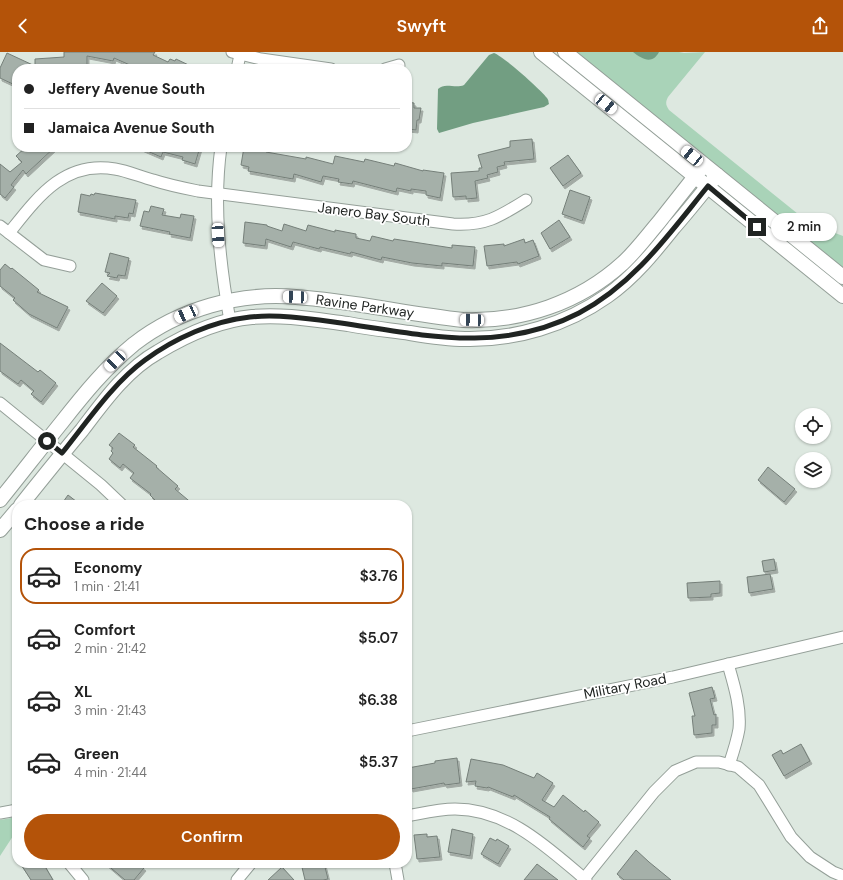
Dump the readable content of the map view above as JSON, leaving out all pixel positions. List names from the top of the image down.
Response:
{
  "streets": {
    "street": ["Janero Bay South", "Ravine Parkway", "Military Road"]
  },
  "page": {
    "header": "Swyft",
    "banner": ["Jeffery Avenue South", "Jamaica Avenue South"],
    "bubble": "2 min",
    "heading": "Choose a ride",
    "list": [
      {
        "name": "Economy",
        "note": "1 min · 21:41",
        "value": "$3.76"
      },
      {
        "name": "Comfort",
        "note": "2 min · 21:42",
        "value": "$5.07"
      },
      {
        "name": "XL",
        "note": "3 min · 21:43",
        "value": "$6.38"
      },
      {
        "name": "Green",
        "note": "4 min · 21:44",
        "value": "$5.37"
      }
    ],
    "buttons": "Confirm"
  }
}
